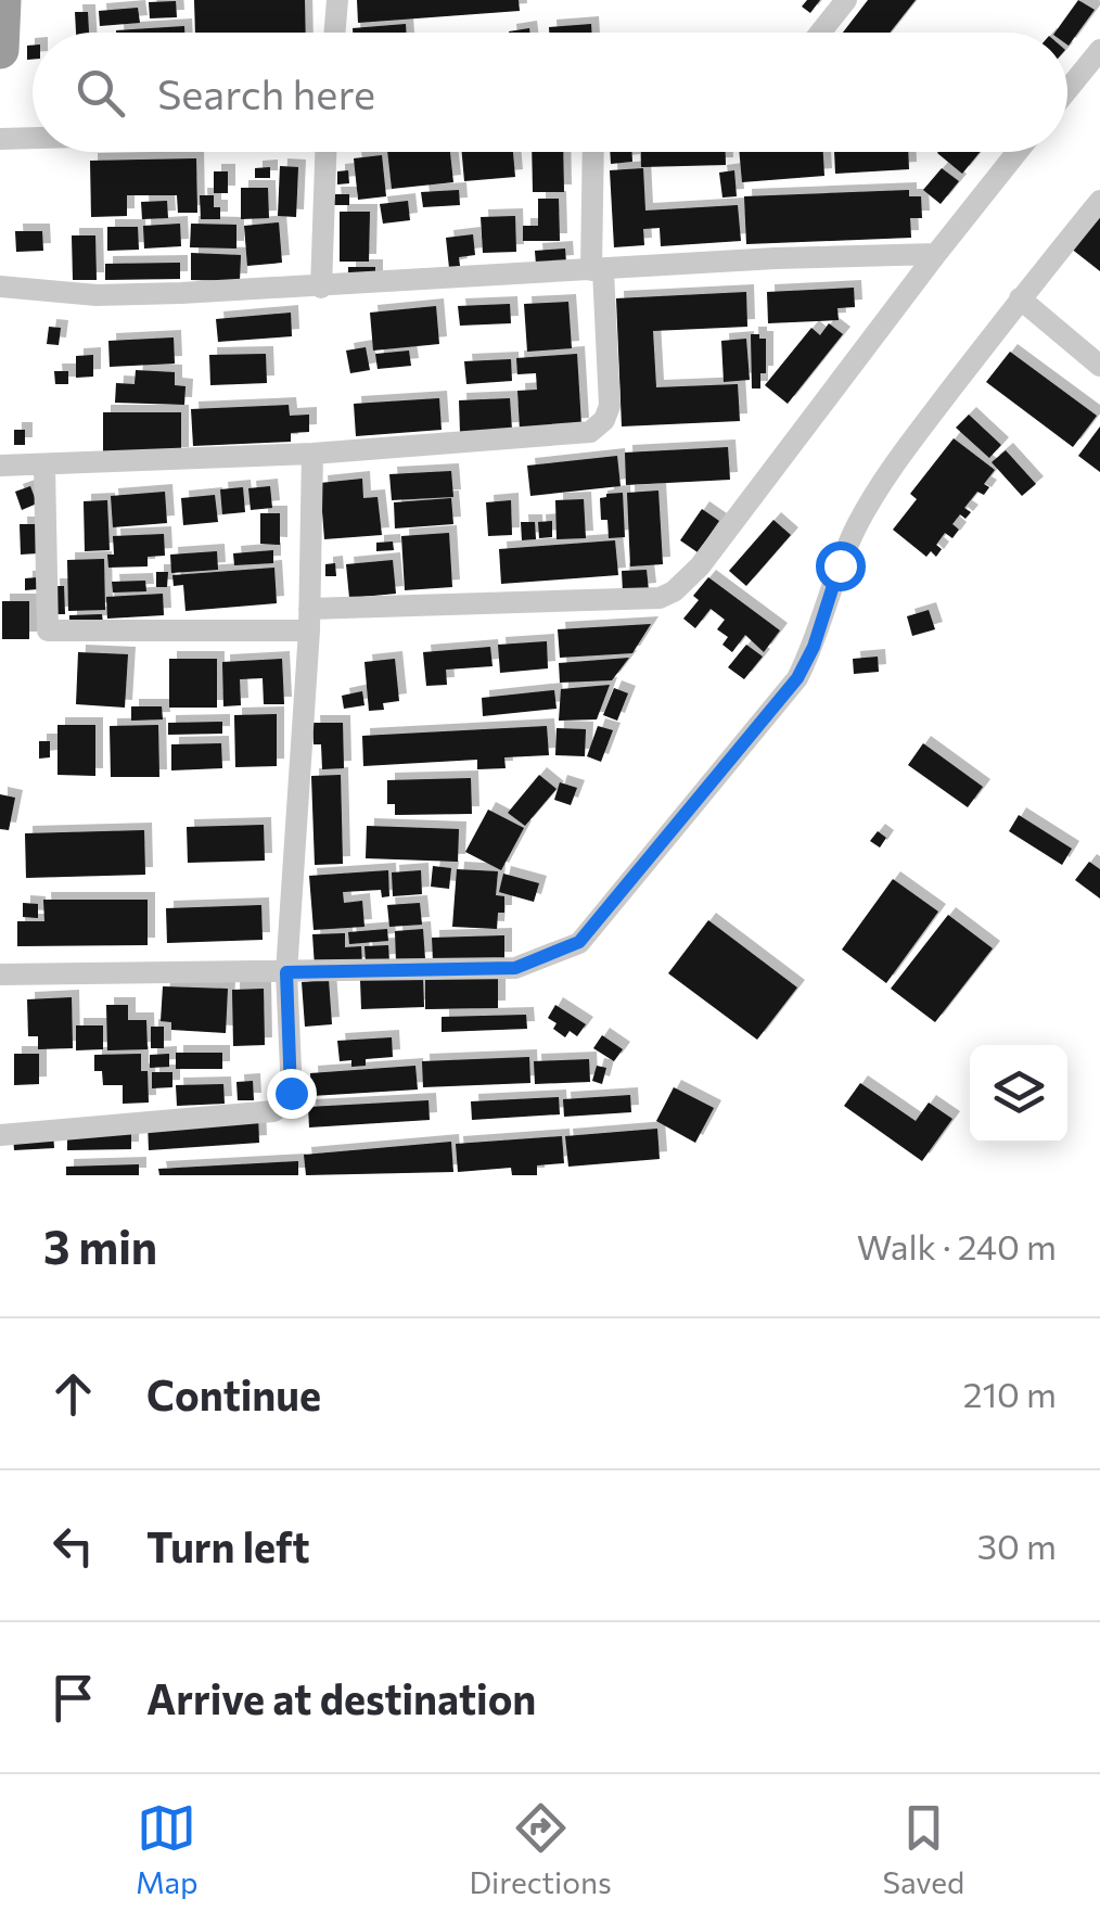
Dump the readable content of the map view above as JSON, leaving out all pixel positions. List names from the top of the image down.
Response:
{
  "page": {
    "search": "Search here",
    "heading": ["3 min", "Walk · 240 m"],
    "list": [
      ["Continue", "210 m"],
      ["Turn left", "30 m"],
      "Arrive at destination"
    ],
    "nav": ["Map", "Directions", "Saved"]
  }
}
